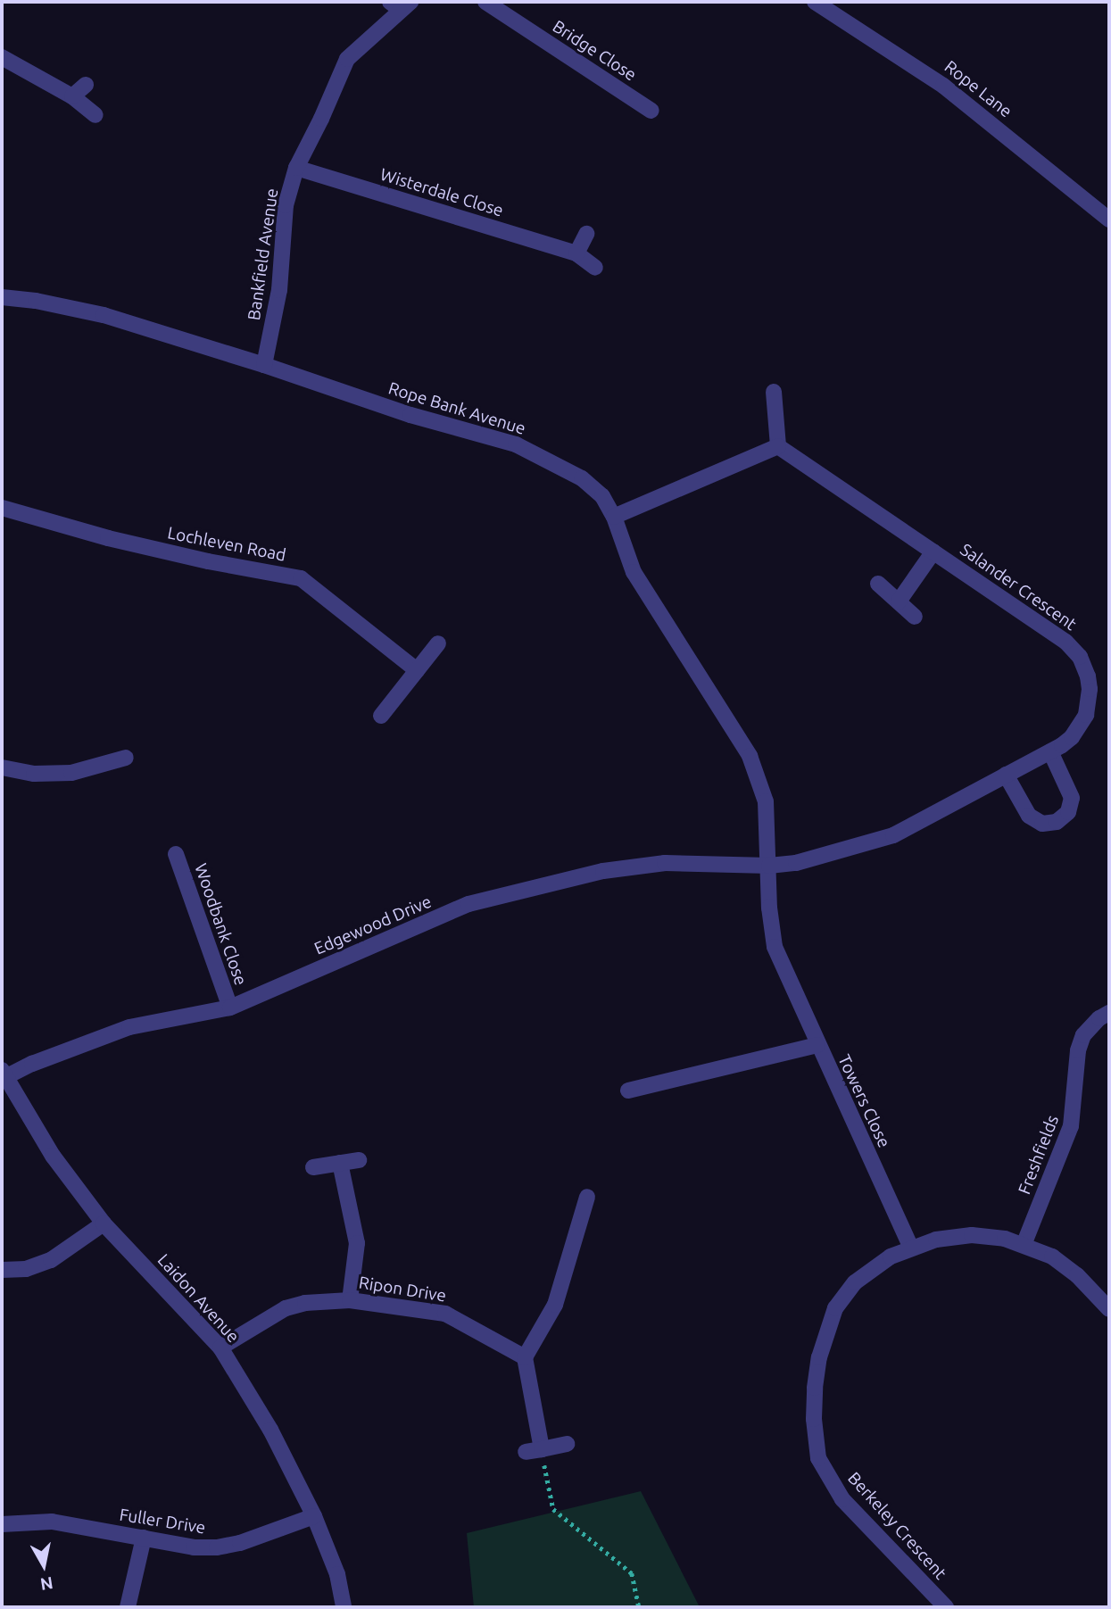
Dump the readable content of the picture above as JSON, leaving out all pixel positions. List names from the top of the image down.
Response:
{
  "streets": {
    "street": [
      "Bridge Close",
      "Rope Lane",
      "Wisterdale Close",
      "Bankfield Avenue",
      "Rope Bank Avenue",
      "Lochleven Road",
      "Salander Crescent",
      "Woodbank Close",
      "Edgewood Drive",
      "Towers Close",
      "Freshfields",
      "Ripon Drive",
      "Laidon Avenue",
      "Fuller Drive",
      "Berkeley Crescent"
    ]
  },
  "crossings": [
    ["Wisterdale Close", "Bankfield Avenue"],
    ["Bankfield Avenue", "Rope Bank Avenue"],
    ["Rope Bank Avenue", "Salander Crescent"],
    ["Rope Bank Avenue", "Edgewood Drive"],
    ["Rope Bank Avenue", "Towers Close"],
    ["Salander Crescent", "Edgewood Drive"],
    ["Woodbank Close", "Edgewood Drive"],
    ["Edgewood Drive", "Laidon Avenue"],
    ["Towers Close", "Berkeley Crescent"],
    ["Freshfields", "Berkeley Crescent"],
    ["Ripon Drive", "Laidon Avenue"],
    ["Laidon Avenue", "Fuller Drive"]
  ],
  "north": "bottom"
}
